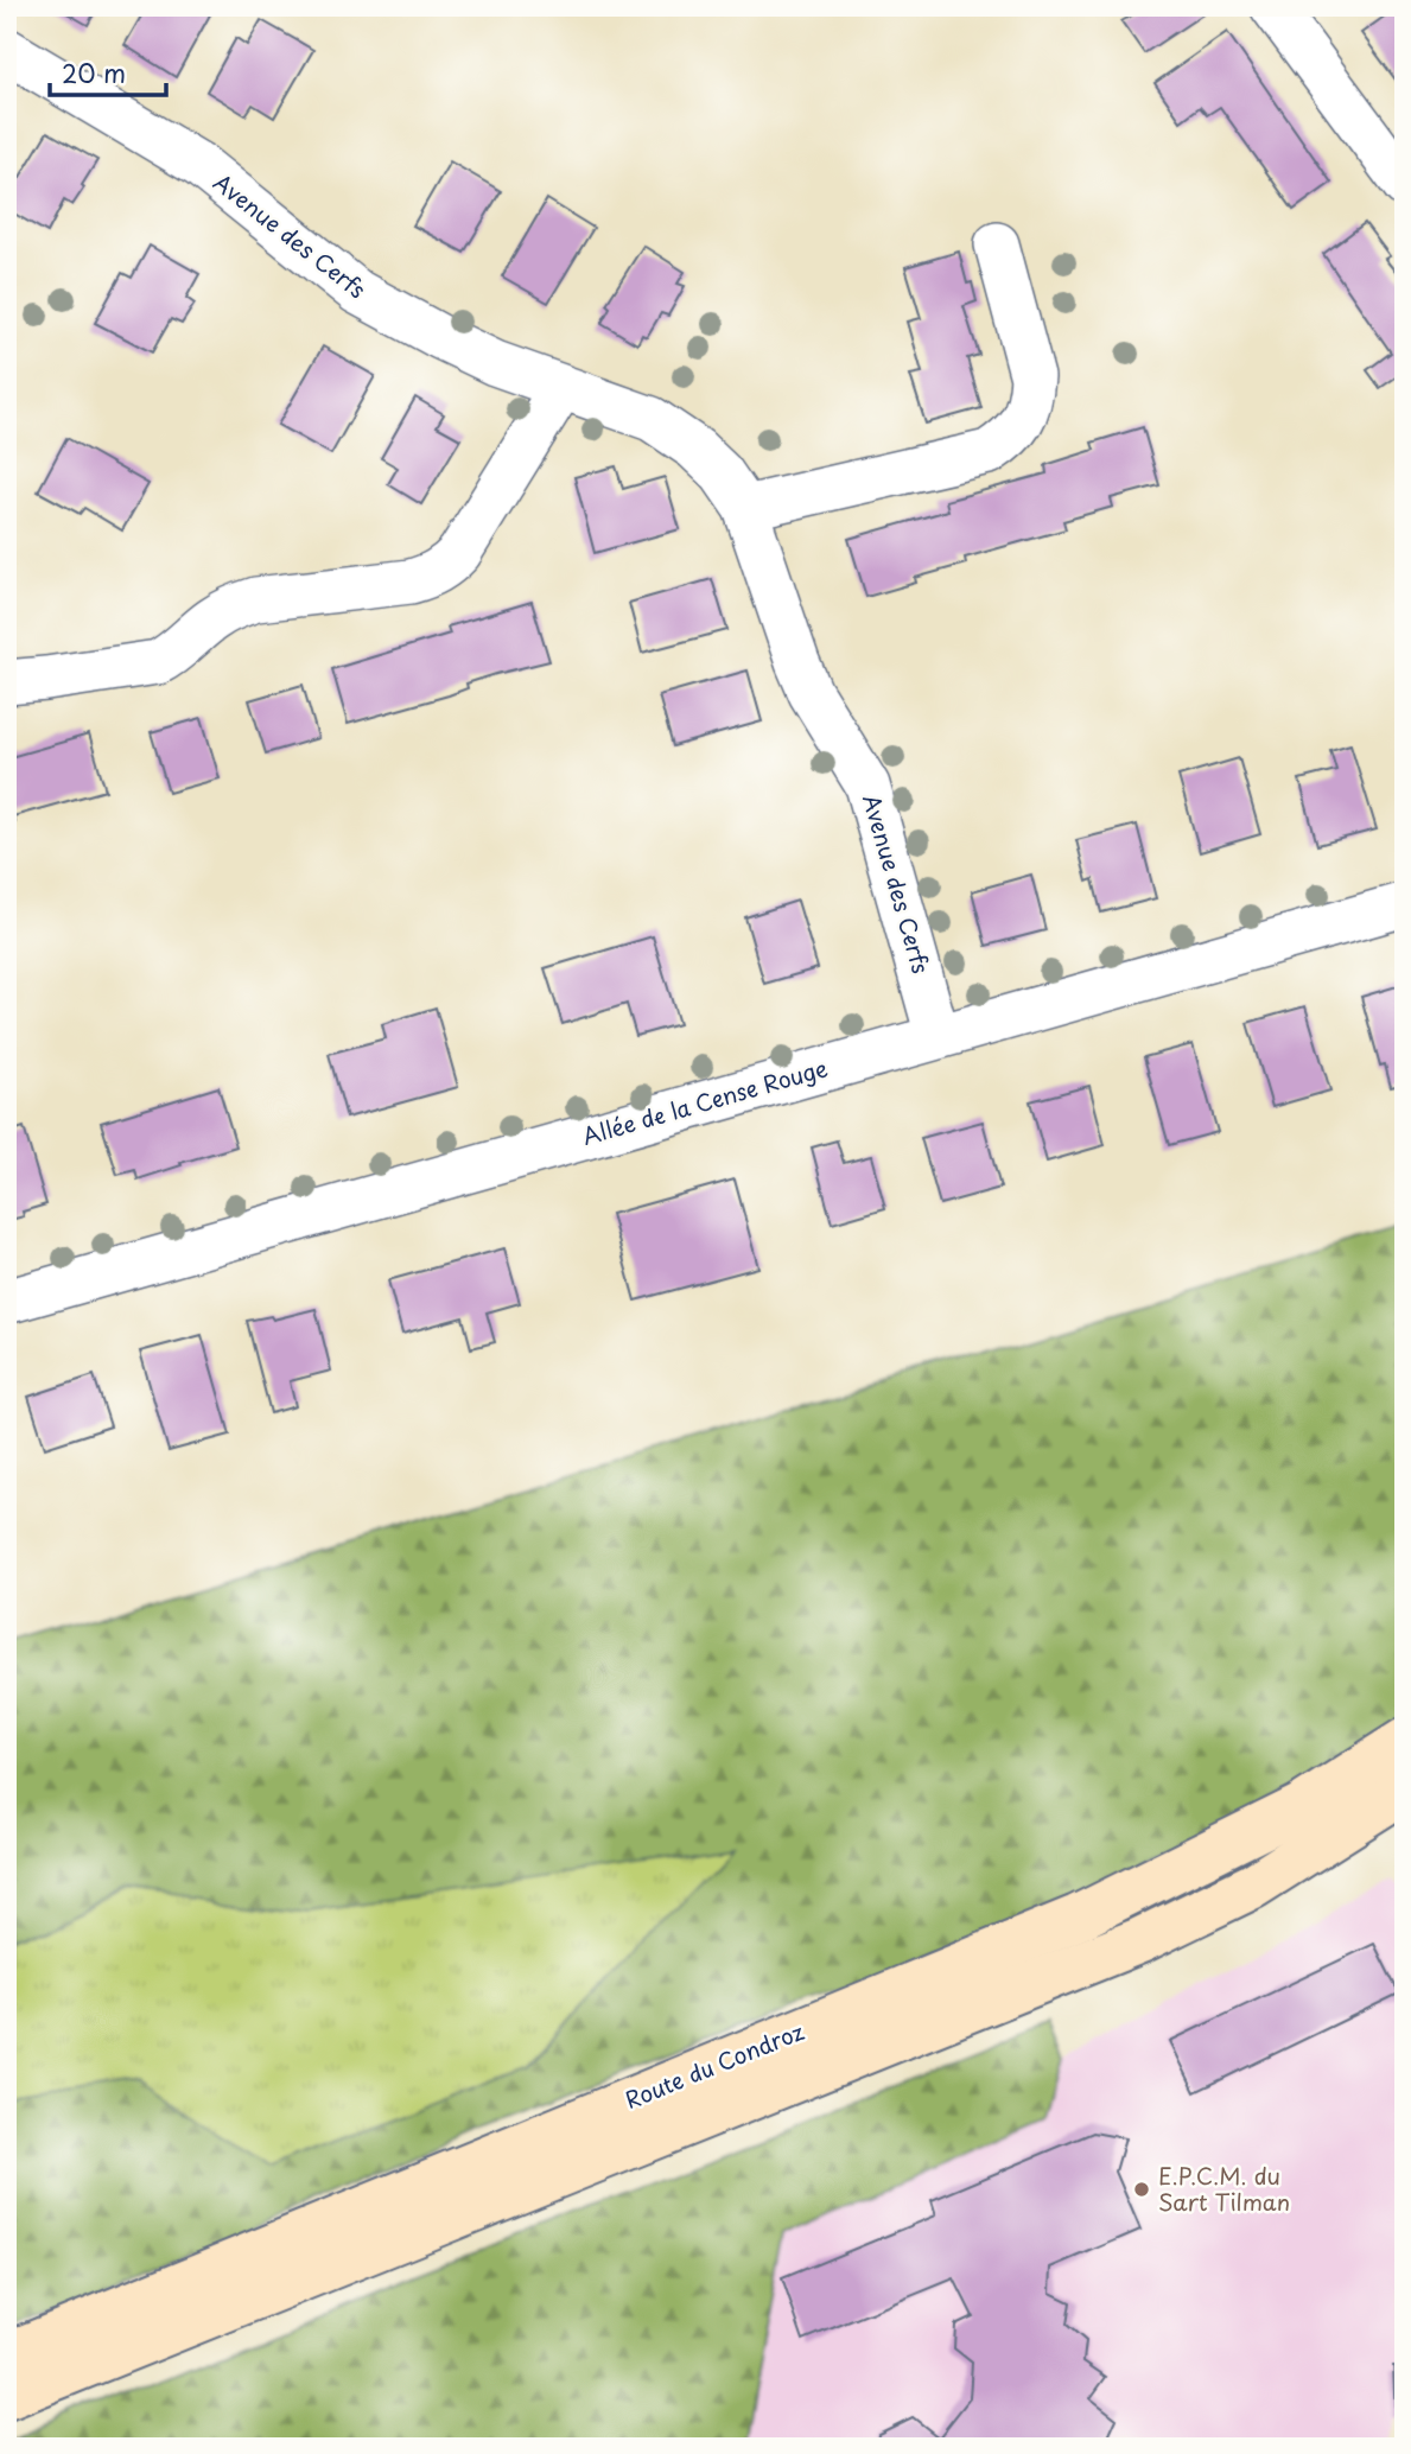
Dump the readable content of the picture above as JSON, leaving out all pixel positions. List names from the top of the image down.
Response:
{
  "streets": {
    "main road": ["Route du Condroz"],
    "street": ["Avenue des Cerfs", "Allée de la Cense Rouge"]
  },
  "crossings": [
    ["Avenue des Cerfs", "Allée de la Cense Rouge"]
  ],
  "places": ["E.P.C.M. du Sart Tilman"],
  "scale_bar": "20 m"
}
